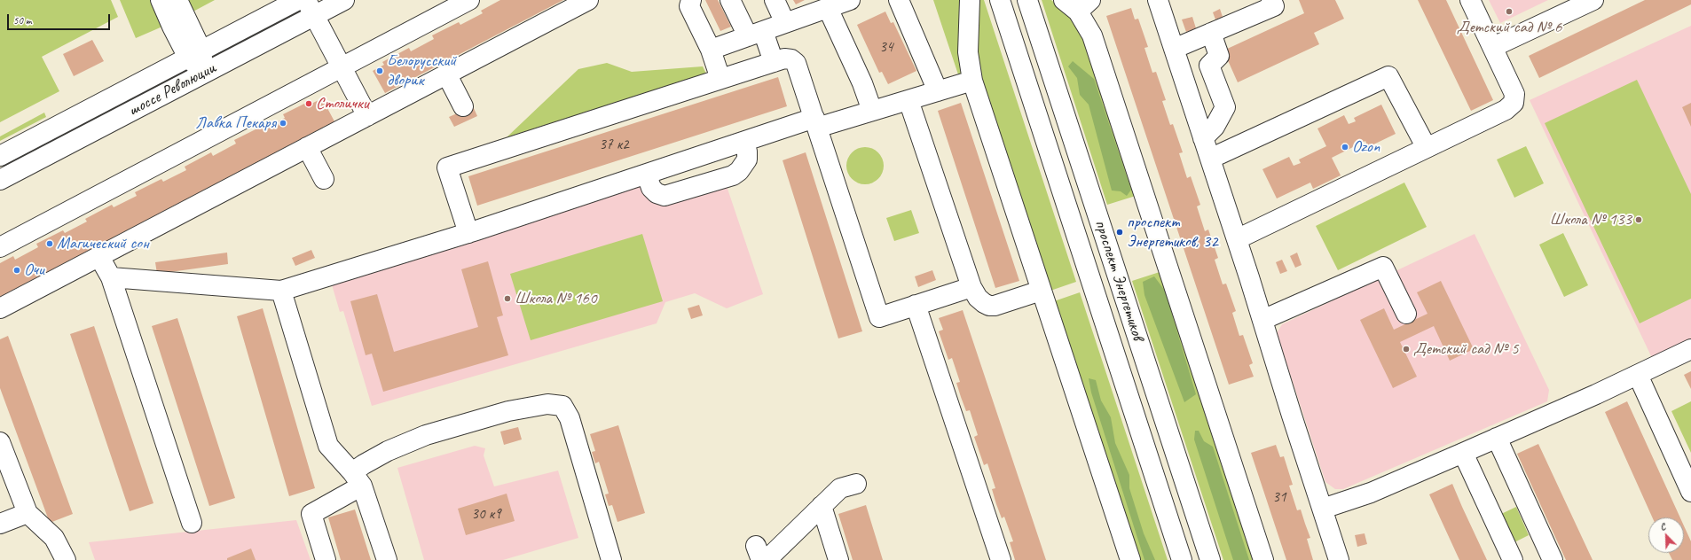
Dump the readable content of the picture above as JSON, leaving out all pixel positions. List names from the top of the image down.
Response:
{
  "streets": {
    "main road": ["шоссе Революции", "проспект Энергетиков"]
  },
  "places": [
    "Детский сад № 6",
    "Белорусский дворик",
    "Столички",
    "Лавка Пекаря",
    "Ozon",
    "Школа № 133",
    "проспект Энергетиков, 32",
    "Магический сон",
    "Очи",
    "Школа № 160",
    "Детский сад № 5"
  ],
  "house_numbers": [
    "34",
    "37 к2",
    "31",
    "30 к9"
  ],
  "scale_bar": "50 m",
  "north": "top left"
}
